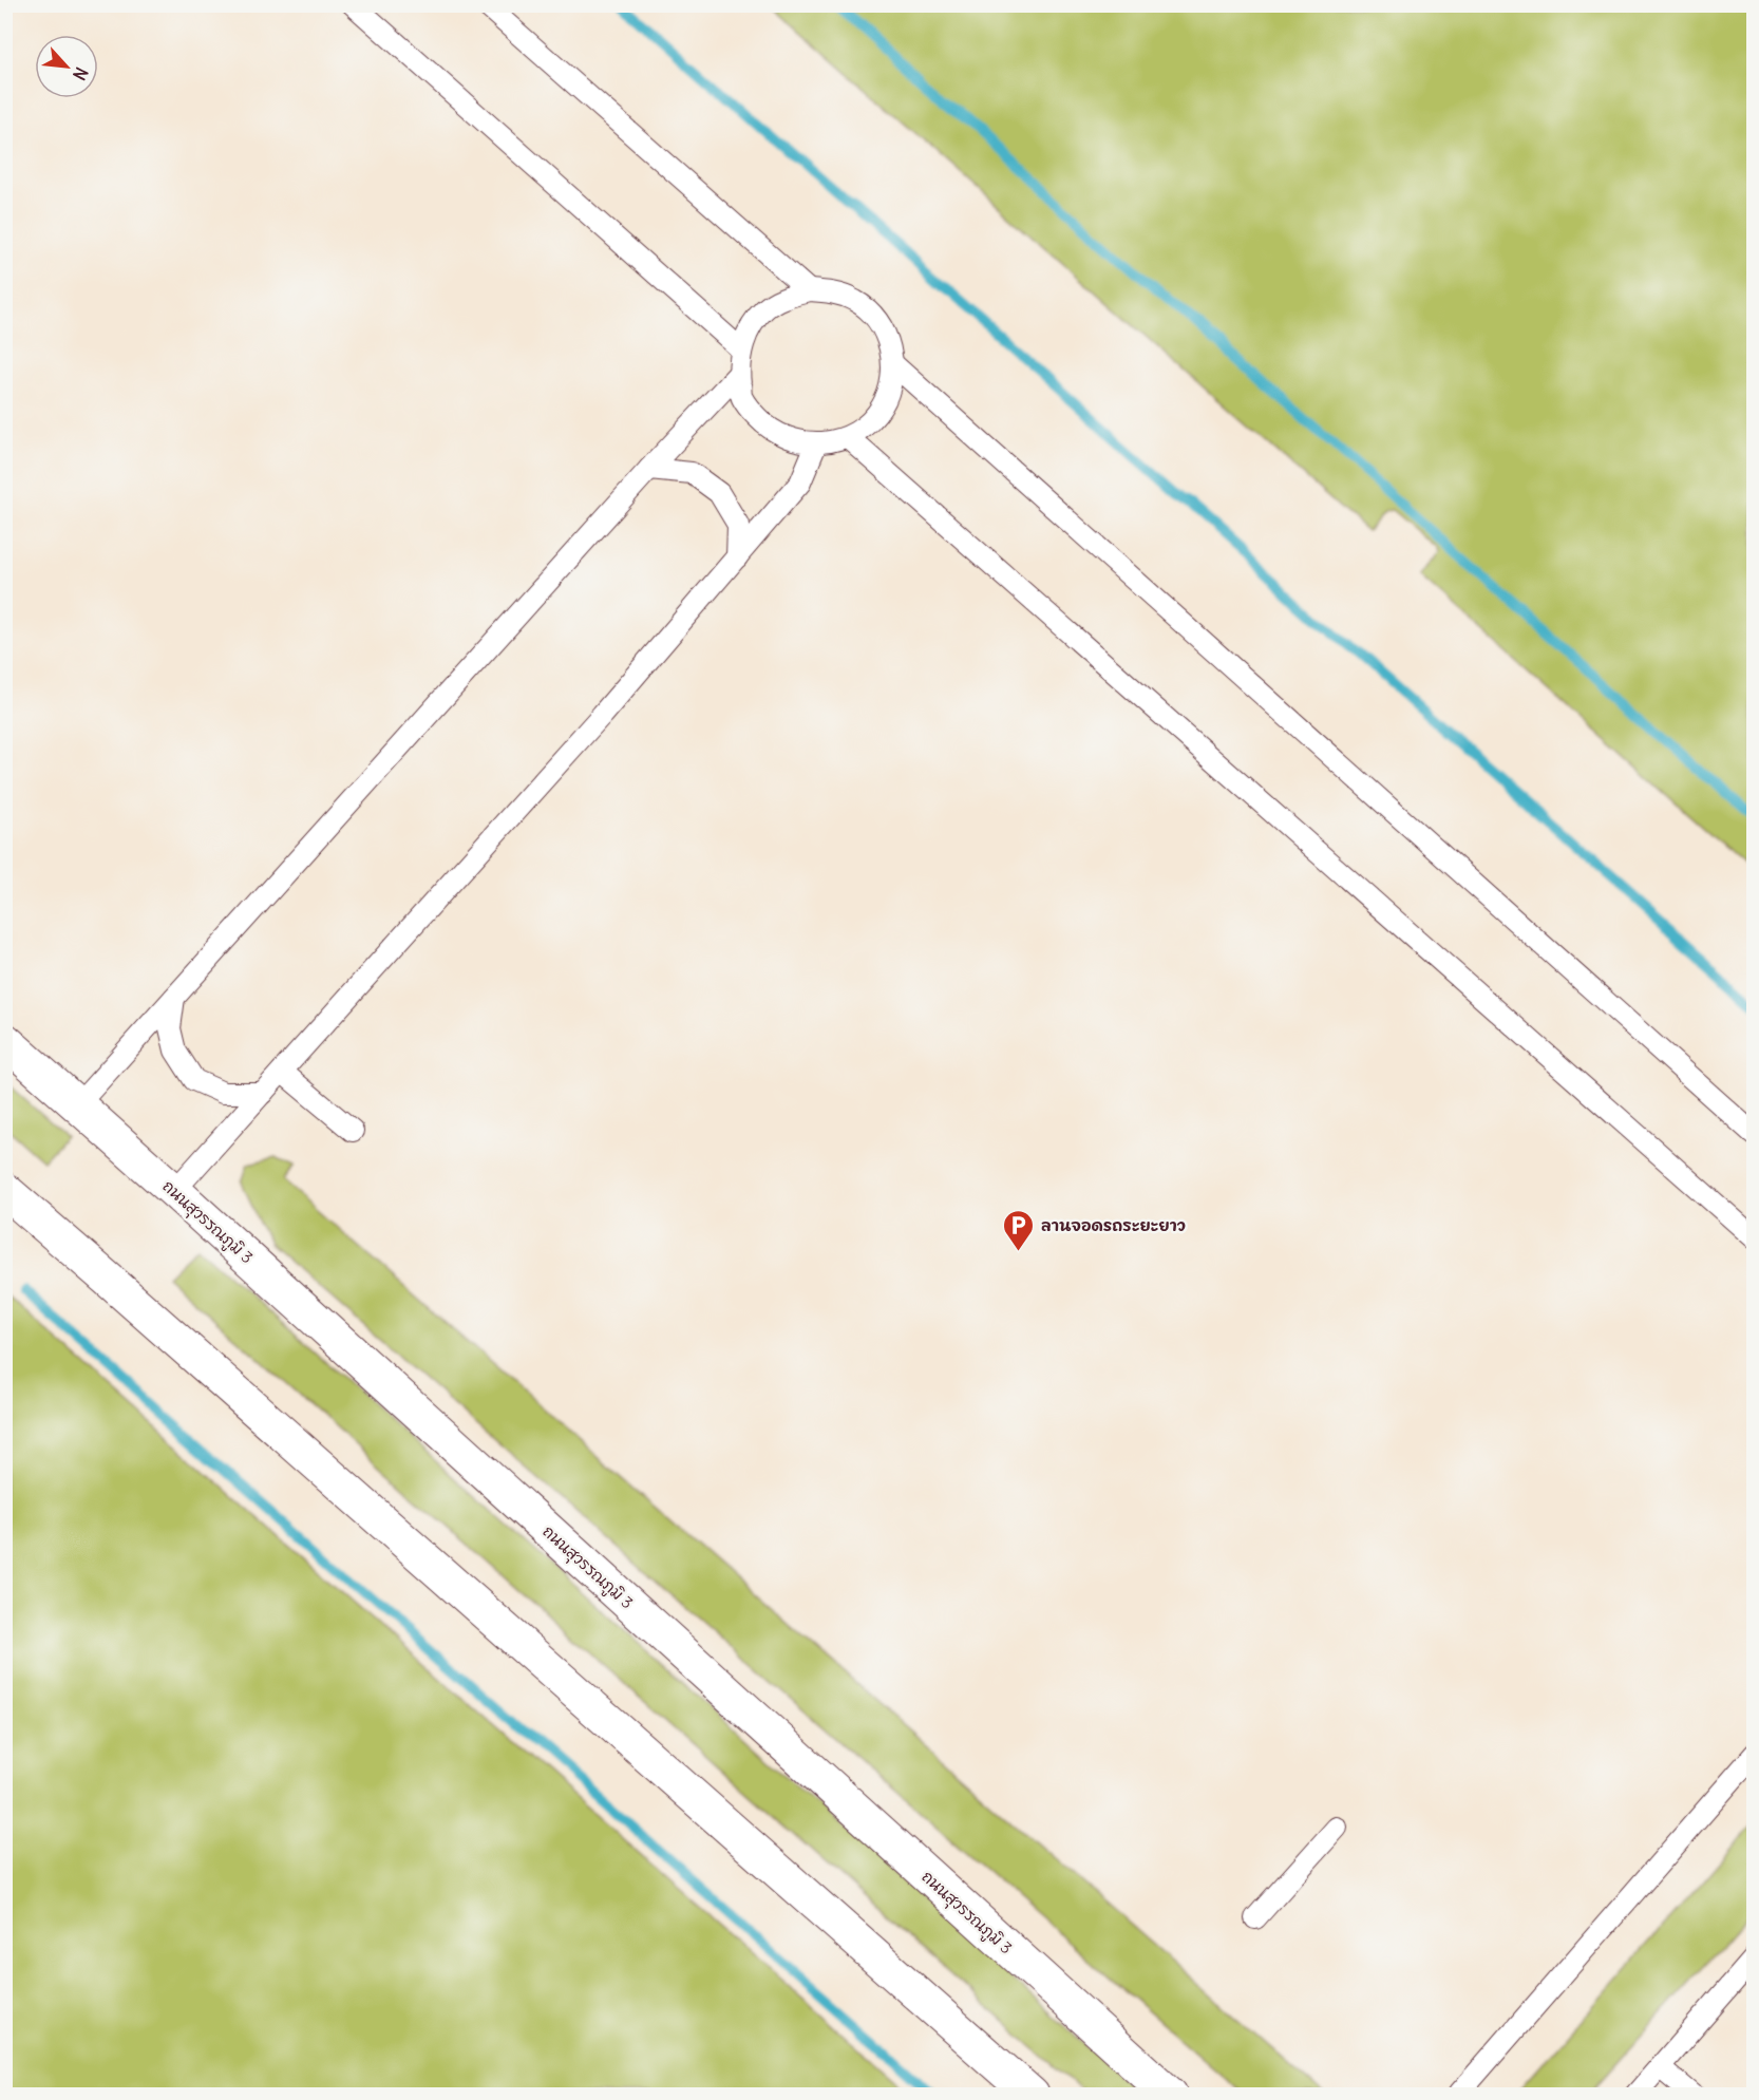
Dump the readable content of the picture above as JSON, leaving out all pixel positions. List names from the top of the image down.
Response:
{
  "streets": {
    "street": ["ถนนสุวรรณภูมิ 3"]
  },
  "places": {
    "parking": ["ลานจอดรถระยะยาว"]
  },
  "north": "bottom right"
}
